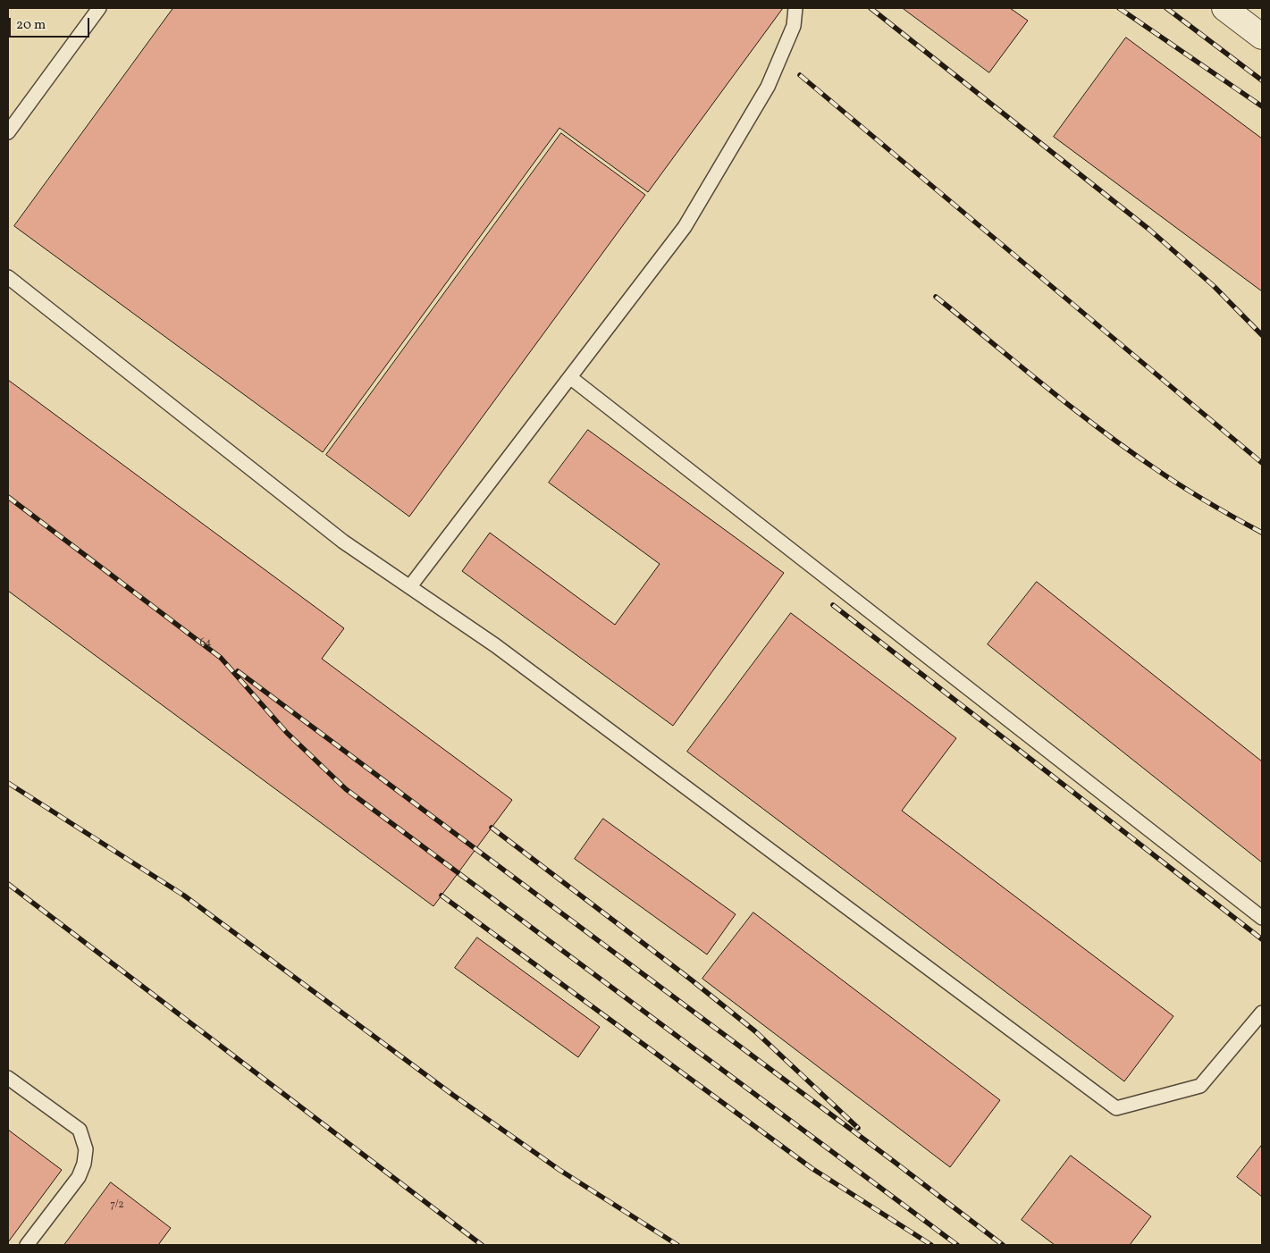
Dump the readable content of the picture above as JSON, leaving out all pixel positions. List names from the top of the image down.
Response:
{
  "house_numbers": ["64", "7/2"],
  "scale_bar": "20 m"
}
